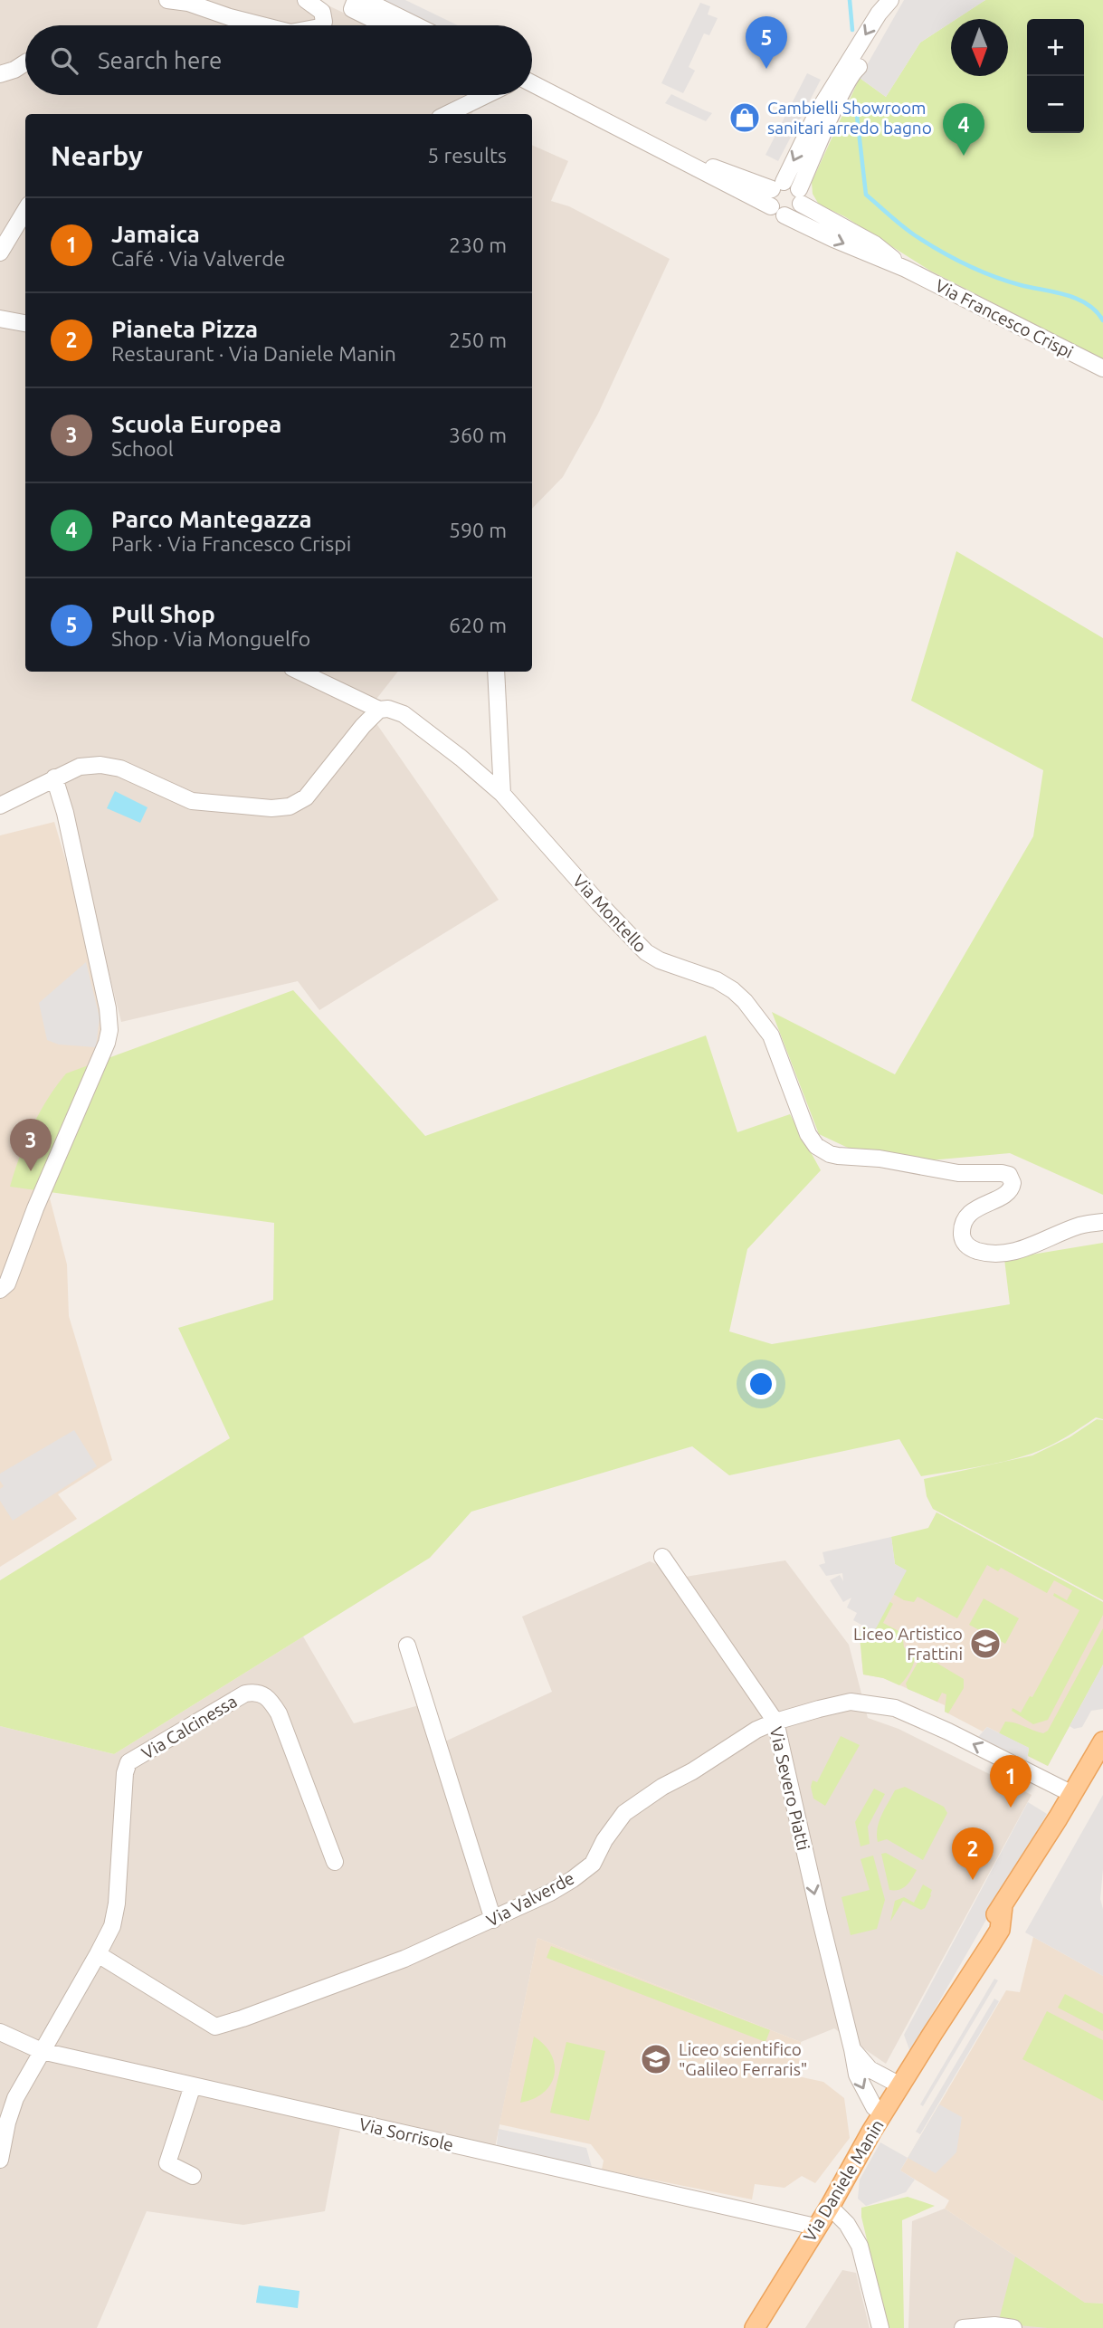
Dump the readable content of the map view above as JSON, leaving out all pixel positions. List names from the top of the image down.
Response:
{
  "streets": {
    "main road": ["Via Daniele Manin"],
    "street": [
      "Via Francesco Crispi",
      "Via Montello",
      "Via Calcinessa",
      "Via Severo Piatti",
      "Via Valverde",
      "Via Sorrisole"
    ]
  },
  "crossings": [
    ["Via Calcinessa", "Via Valverde"],
    ["Via Severo Piatti", "Via Valverde"],
    ["Via Severo Piatti", "Via Daniele Manin"],
    ["Via Valverde", "Via Daniele Manin"],
    ["Via Sorrisole", "Via Daniele Manin"]
  ],
  "one_way": ["Via Severo Piatti"],
  "places": {
    "shop": ["Cambielli Showroom sanitari arredo bagno"],
    "school or university": ["Liceo Artistico Frattini", "Liceo scientifico \"Galileo Ferraris\""]
  },
  "north": "bottom",
  "page": {
    "pins": [
      "5",
      "4",
      "3",
      "1",
      "2"
    ],
    "map_buttons": ["+", "−"],
    "search": "Search here",
    "heading": ["Nearby", "5 results"],
    "list": [
      {
        "mark": "1",
        "name": "Jamaica",
        "note": "Café · Via Valverde",
        "value": "230 m"
      },
      {
        "mark": "2",
        "name": "Pianeta Pizza",
        "note": "Restaurant · Via Daniele Manin",
        "value": "250 m"
      },
      {
        "mark": "3",
        "name": "Scuola Europea",
        "note": "School",
        "value": "360 m"
      },
      {
        "mark": "4",
        "name": "Parco Mantegazza",
        "note": "Park · Via Francesco Crispi",
        "value": "590 m"
      },
      {
        "mark": "5",
        "name": "Pull Shop",
        "note": "Shop · Via Monguelfo",
        "value": "620 m"
      }
    ]
  }
}
